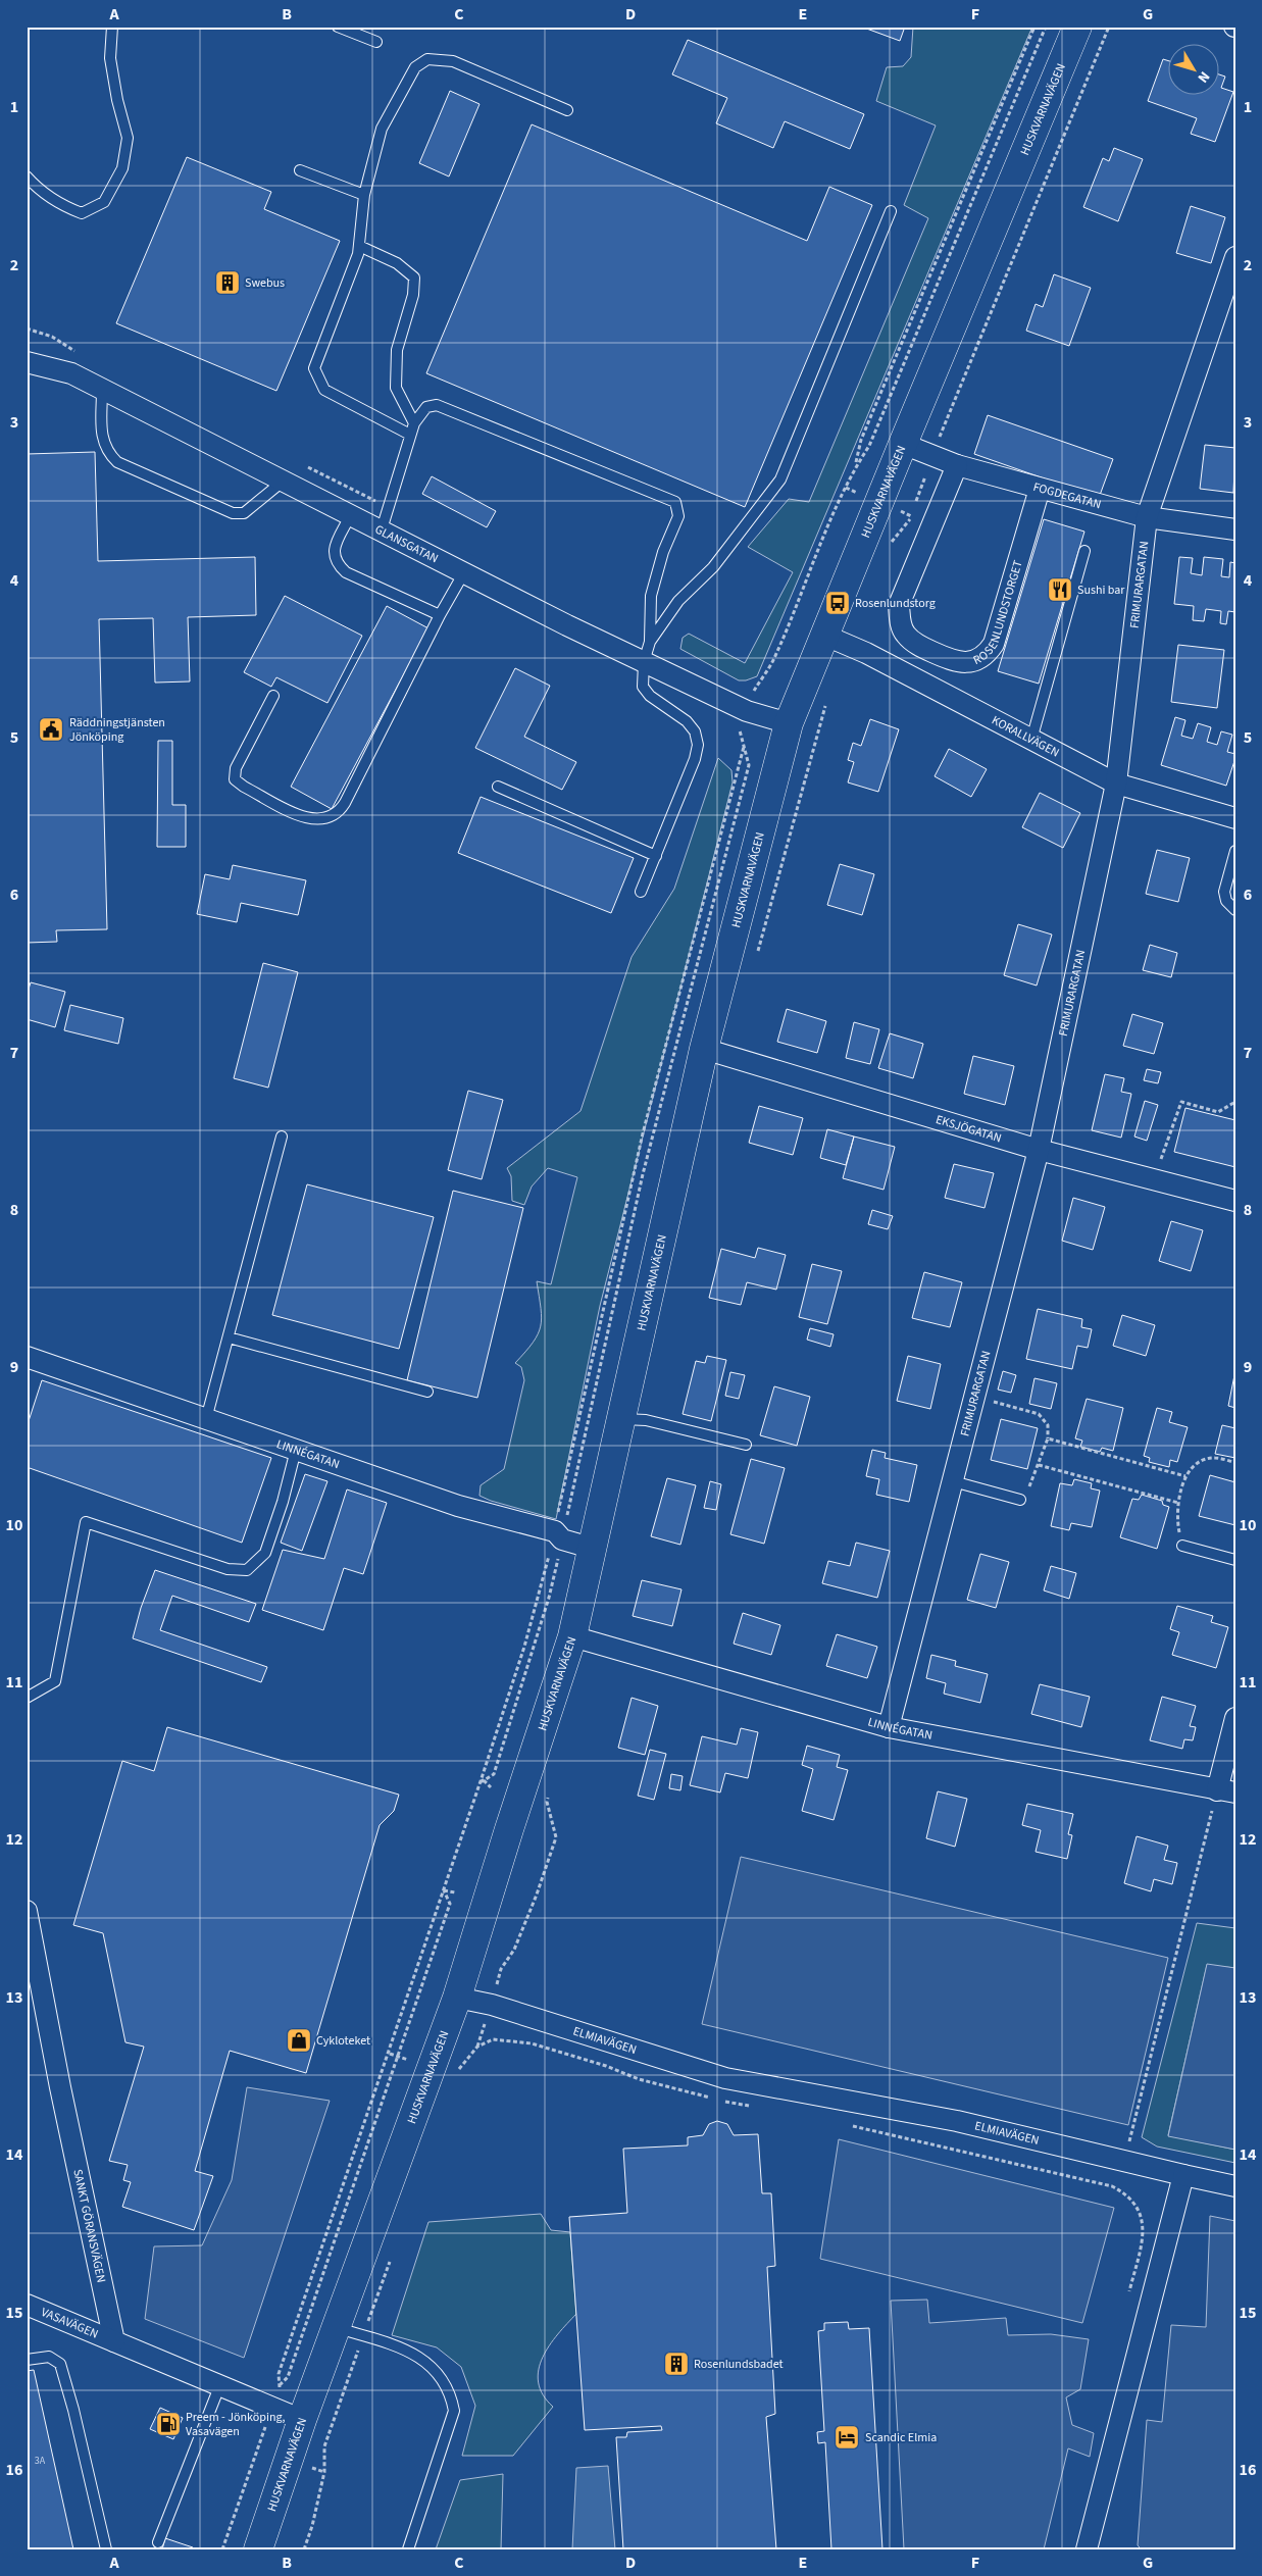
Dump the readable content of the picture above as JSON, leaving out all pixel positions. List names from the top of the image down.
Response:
{
  "streets": {
    "street": [
      "HUSKVARNAVÄGEN",
      "FOGDEGATAN",
      "GLANSGATAN",
      "FRIMURARGATAN",
      "ROSENLUNDSTORGET",
      "KORALLVÄGEN",
      "EKSJÖGATAN",
      "LINNÉGATAN",
      "ELMIAVÄGEN",
      "SANKT GÖRANSVÄGEN",
      "VASAVÄGEN"
    ]
  },
  "crossings": [
    ["HUSKVARNAVÄGEN", "FOGDEGATAN"],
    ["HUSKVARNAVÄGEN", "GLANSGATAN"],
    ["HUSKVARNAVÄGEN", "KORALLVÄGEN"],
    ["HUSKVARNAVÄGEN", "EKSJÖGATAN"],
    ["HUSKVARNAVÄGEN", "LINNÉGATAN"],
    ["HUSKVARNAVÄGEN", "ELMIAVÄGEN"],
    ["FOGDEGATAN", "FRIMURARGATAN"],
    ["FOGDEGATAN", "ROSENLUNDSTORGET"],
    ["FRIMURARGATAN", "KORALLVÄGEN"],
    ["FRIMURARGATAN", "EKSJÖGATAN"],
    ["FRIMURARGATAN", "LINNÉGATAN"],
    ["SANKT GÖRANSVÄGEN", "VASAVÄGEN"]
  ],
  "places": {
    "building": ["Swebus", "Rosenlundsbadet"],
    "restaurant": ["Sushi bar"],
    "bus stop": ["Rosenlundstorg"],
    "public building": ["Räddningstjänsten Jönköping"],
    "shop": ["Cykloteket"],
    "fuel station": ["Preem - Jönköping, Vasavägen"],
    "hotel": ["Scandic Elmia"]
  },
  "house_numbers": ["3A"],
  "north": "bottom right",
  "grid": {
    "columns": [
      "A",
      "B",
      "C",
      "D",
      "E",
      "F",
      "G"
    ],
    "rows": [
      "1",
      "2",
      "3",
      "4",
      "5",
      "6",
      "7",
      "8",
      "9",
      "10",
      "11",
      "12",
      "13",
      "14",
      "15",
      "16"
    ]
  }
}
